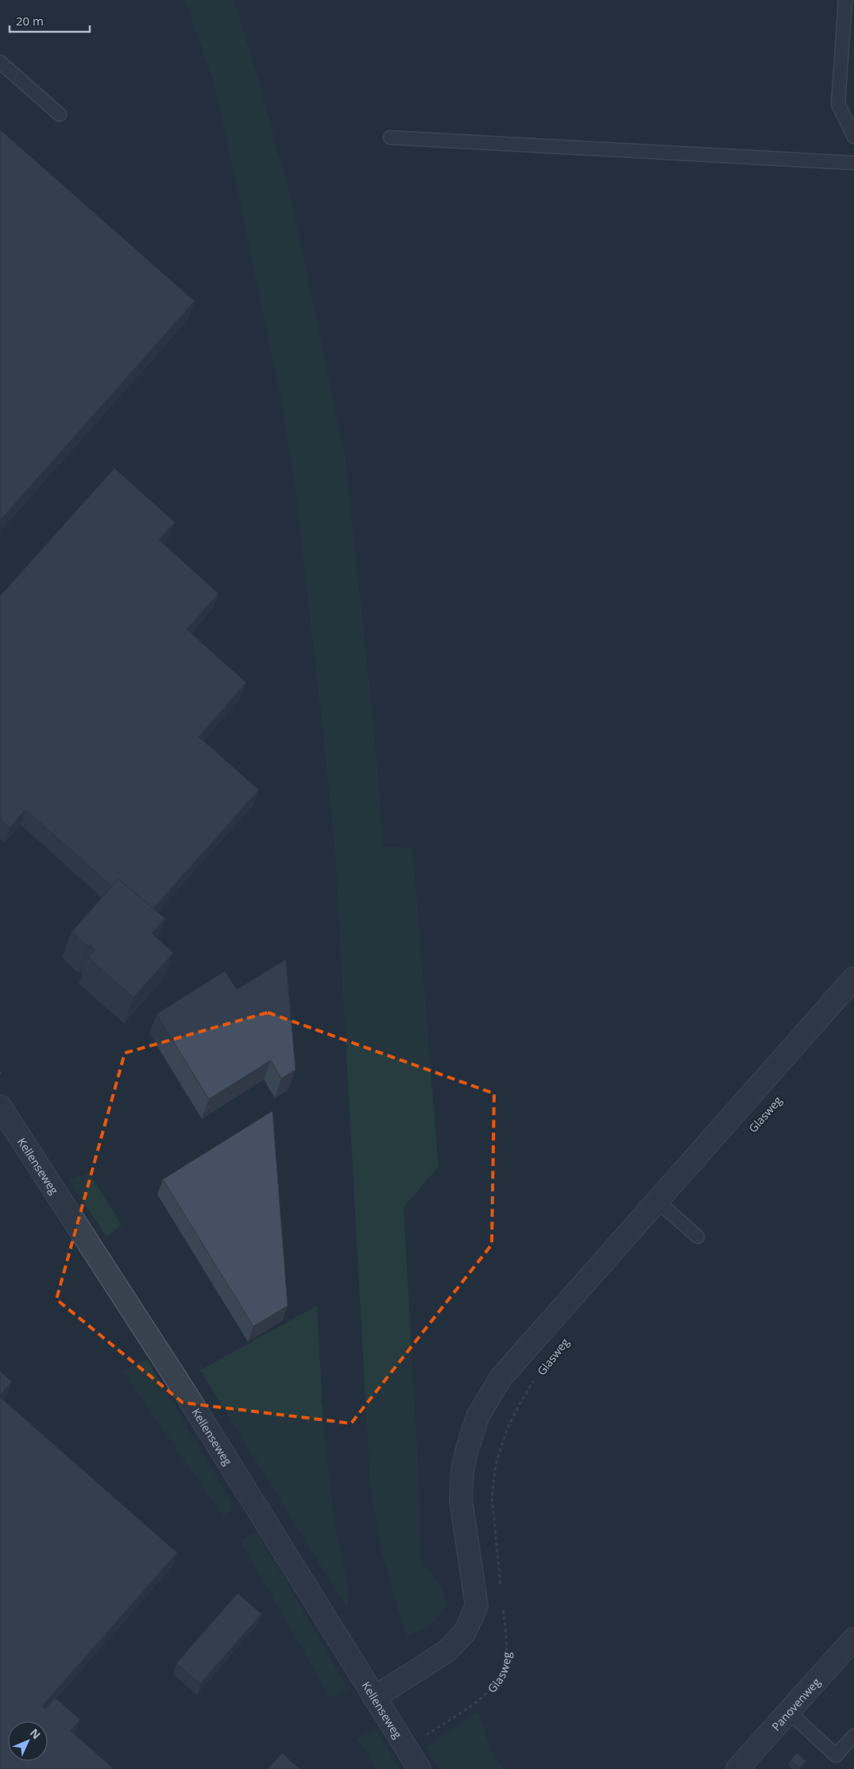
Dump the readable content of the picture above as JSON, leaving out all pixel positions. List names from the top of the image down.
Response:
{
  "streets": {
    "street": ["Kellenseweg", "Panovenweg"],
    "path": ["Glasweg"]
  },
  "crossings": [
    ["Glasweg", "Kellenseweg"]
  ],
  "scale_bar": "20 m",
  "north": "top right"
}
